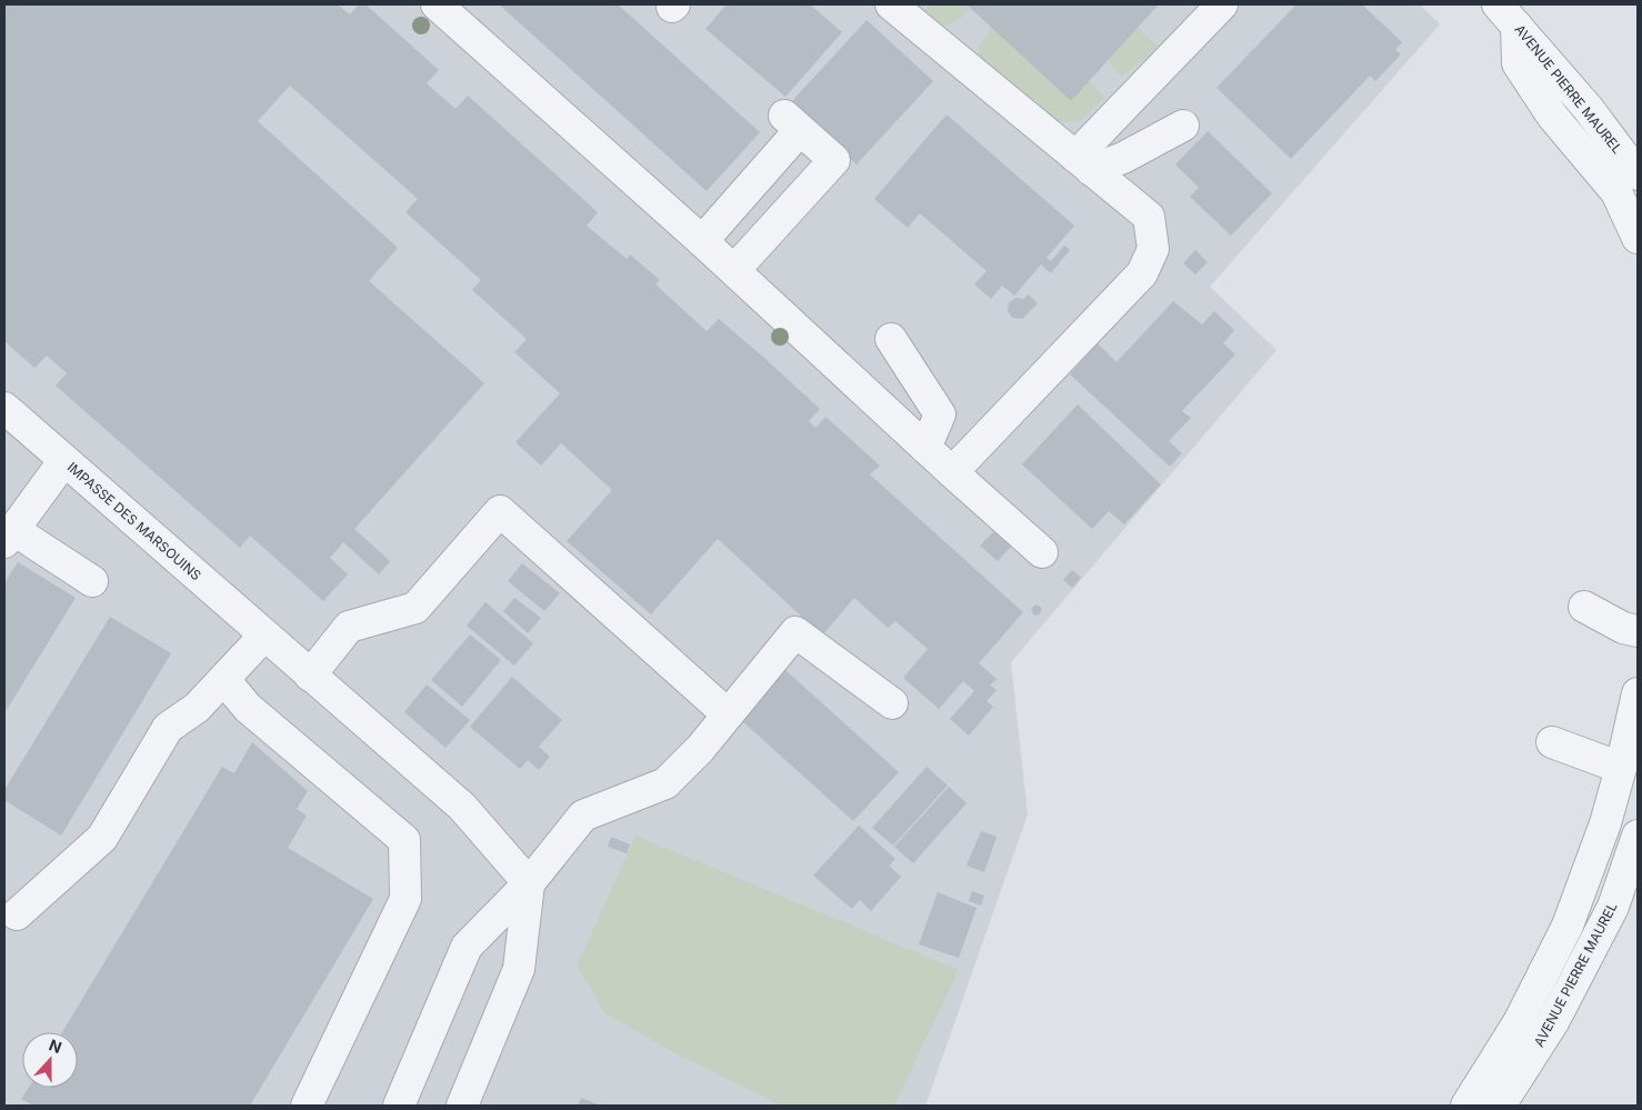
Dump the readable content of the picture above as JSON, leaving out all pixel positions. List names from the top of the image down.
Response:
{
  "streets": {
    "street": ["AVENUE PIERRE MAUREL", "IMPASSE DES MARSOUINS"]
  },
  "north": "top"
}
